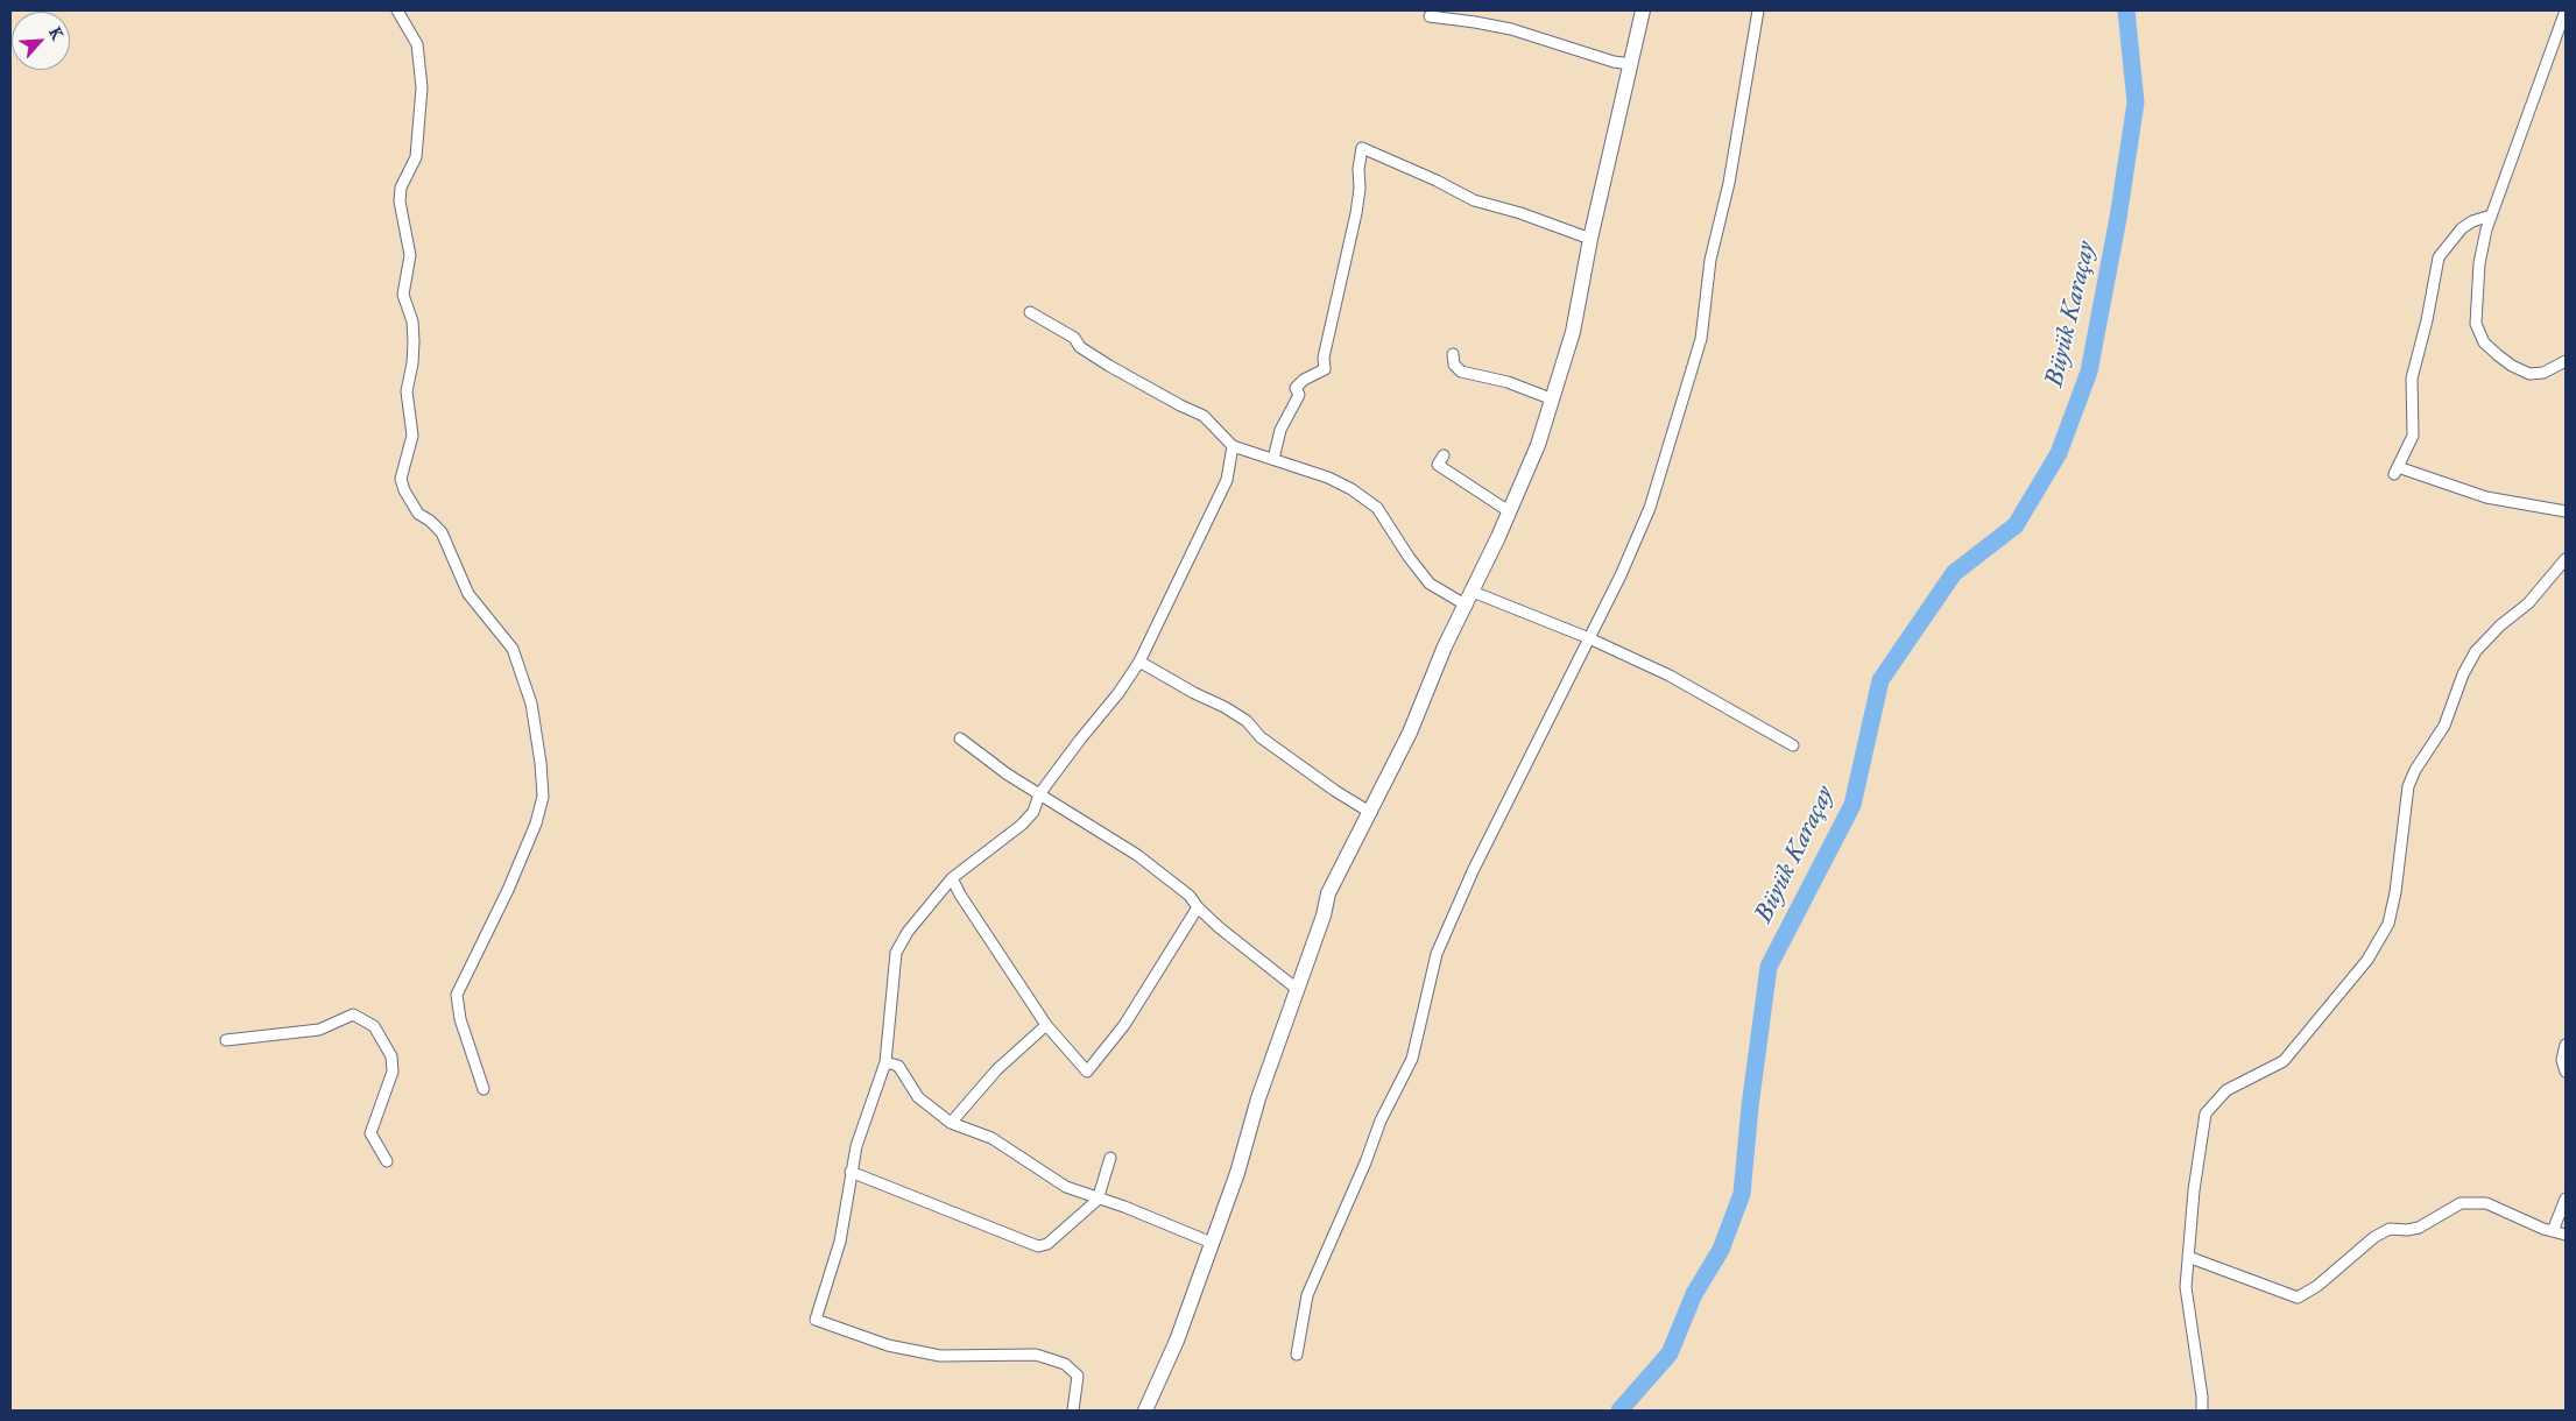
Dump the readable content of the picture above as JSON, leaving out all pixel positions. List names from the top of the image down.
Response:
{
  "water": ["Büyük Karaçay"],
  "north": "top right"
}
